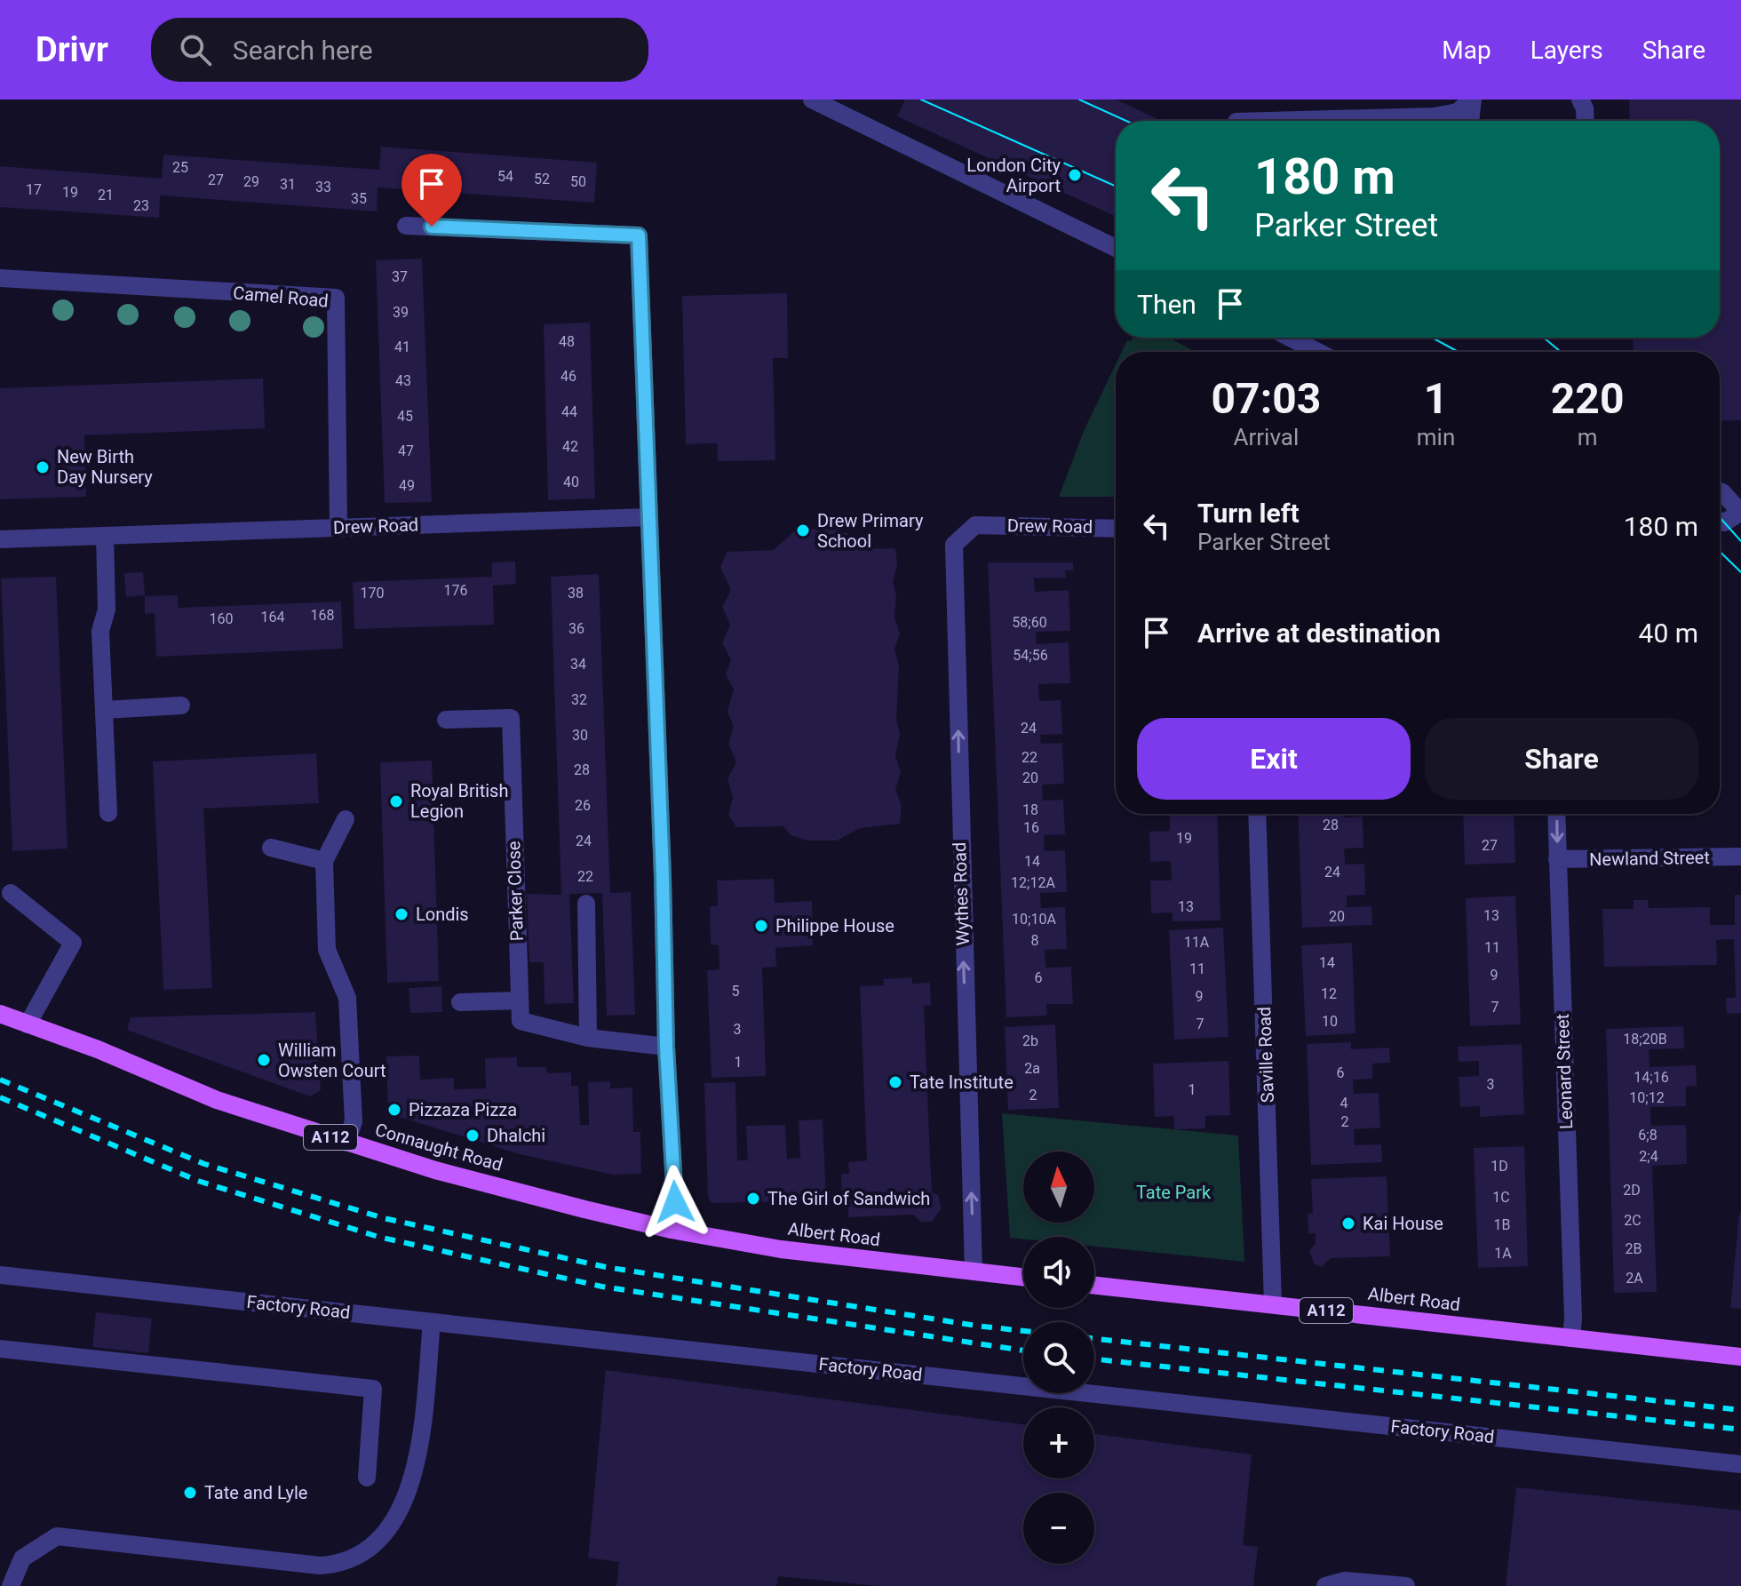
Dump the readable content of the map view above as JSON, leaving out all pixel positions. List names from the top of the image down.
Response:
{
  "streets": {
    "main road": ["A112", "Connaught Road", "Albert Road"],
    "street": [
      "Camel Road",
      "Drew Road",
      "Newland Street",
      "Parker Close",
      "Wythes Road",
      "Saville Road",
      "Leonard Street",
      "Factory Road"
    ]
  },
  "crossings": [
    ["Camel Road", "Drew Road"],
    ["Drew Road", "Wythes Road"],
    ["Newland Street", "Leonard Street"],
    ["Wythes Road", "Albert Road"],
    ["Saville Road", "Albert Road"],
    ["Leonard Street", "Albert Road"],
    ["Connaught Road", "Albert Road"]
  ],
  "one_way": ["Wythes Road"],
  "parks": ["Tate Park"],
  "places": [
    "London City Airport",
    "New Birth Day Nursery",
    "Drew Primary School",
    "Royal British Legion",
    "Londis",
    "Philippe House",
    "William Owsten Court",
    "Tate Institute",
    "Pizzaza Pizza",
    "Dhalchi",
    "The Girl of Sandwich",
    "Kai House",
    "Tate and Lyle"
  ],
  "house_numbers": [
    "25",
    "54",
    "52",
    "27",
    "29",
    "50",
    "31",
    "33",
    "17",
    "19",
    "21",
    "35",
    "23",
    "37",
    "39",
    "48",
    "41",
    "46",
    "43",
    "44",
    "45",
    "42",
    "47",
    "40",
    "49",
    "176",
    "170",
    "38",
    "168",
    "164",
    "160",
    "58;60",
    "36",
    "54;56",
    "34",
    "32",
    "24",
    "30",
    "22",
    "28",
    "20",
    "26",
    "18",
    "28",
    "16",
    "19",
    "24",
    "27",
    "14",
    "24",
    "22",
    "12;12A",
    "13",
    "13",
    "20",
    "10;10A",
    "8",
    "11A",
    "11",
    "14",
    "11",
    "9",
    "6",
    "5",
    "12",
    "9",
    "7",
    "10",
    "7",
    "3",
    "18;20B",
    "2b",
    "1",
    "2a",
    "6",
    "14;16",
    "3",
    "1",
    "2",
    "10;12",
    "4",
    "2",
    "6;8",
    "2;4",
    "1D",
    "2D",
    "1C",
    "2C",
    "1B",
    "2B",
    "1A",
    "2A"
  ],
  "north": "top",
  "page": {
    "header": "Drivr",
    "search": "Search here",
    "nav": ["Map", "Layers", "Share"],
    "turn": ["180 m", "Parker Street"],
    "then": "Then",
    "eta": [
      "07:03",
      "Arrival",
      "1",
      "min",
      "220",
      "m"
    ],
    "list": [
      {
        "name": "Turn left",
        "note": "Parker Street",
        "value": "180 m"
      },
      {
        "name": "Arrive at destination",
        "value": "40 m"
      }
    ],
    "buttons": ["Exit", "Share"],
    "map_buttons": ["+", "−"]
  }
}
